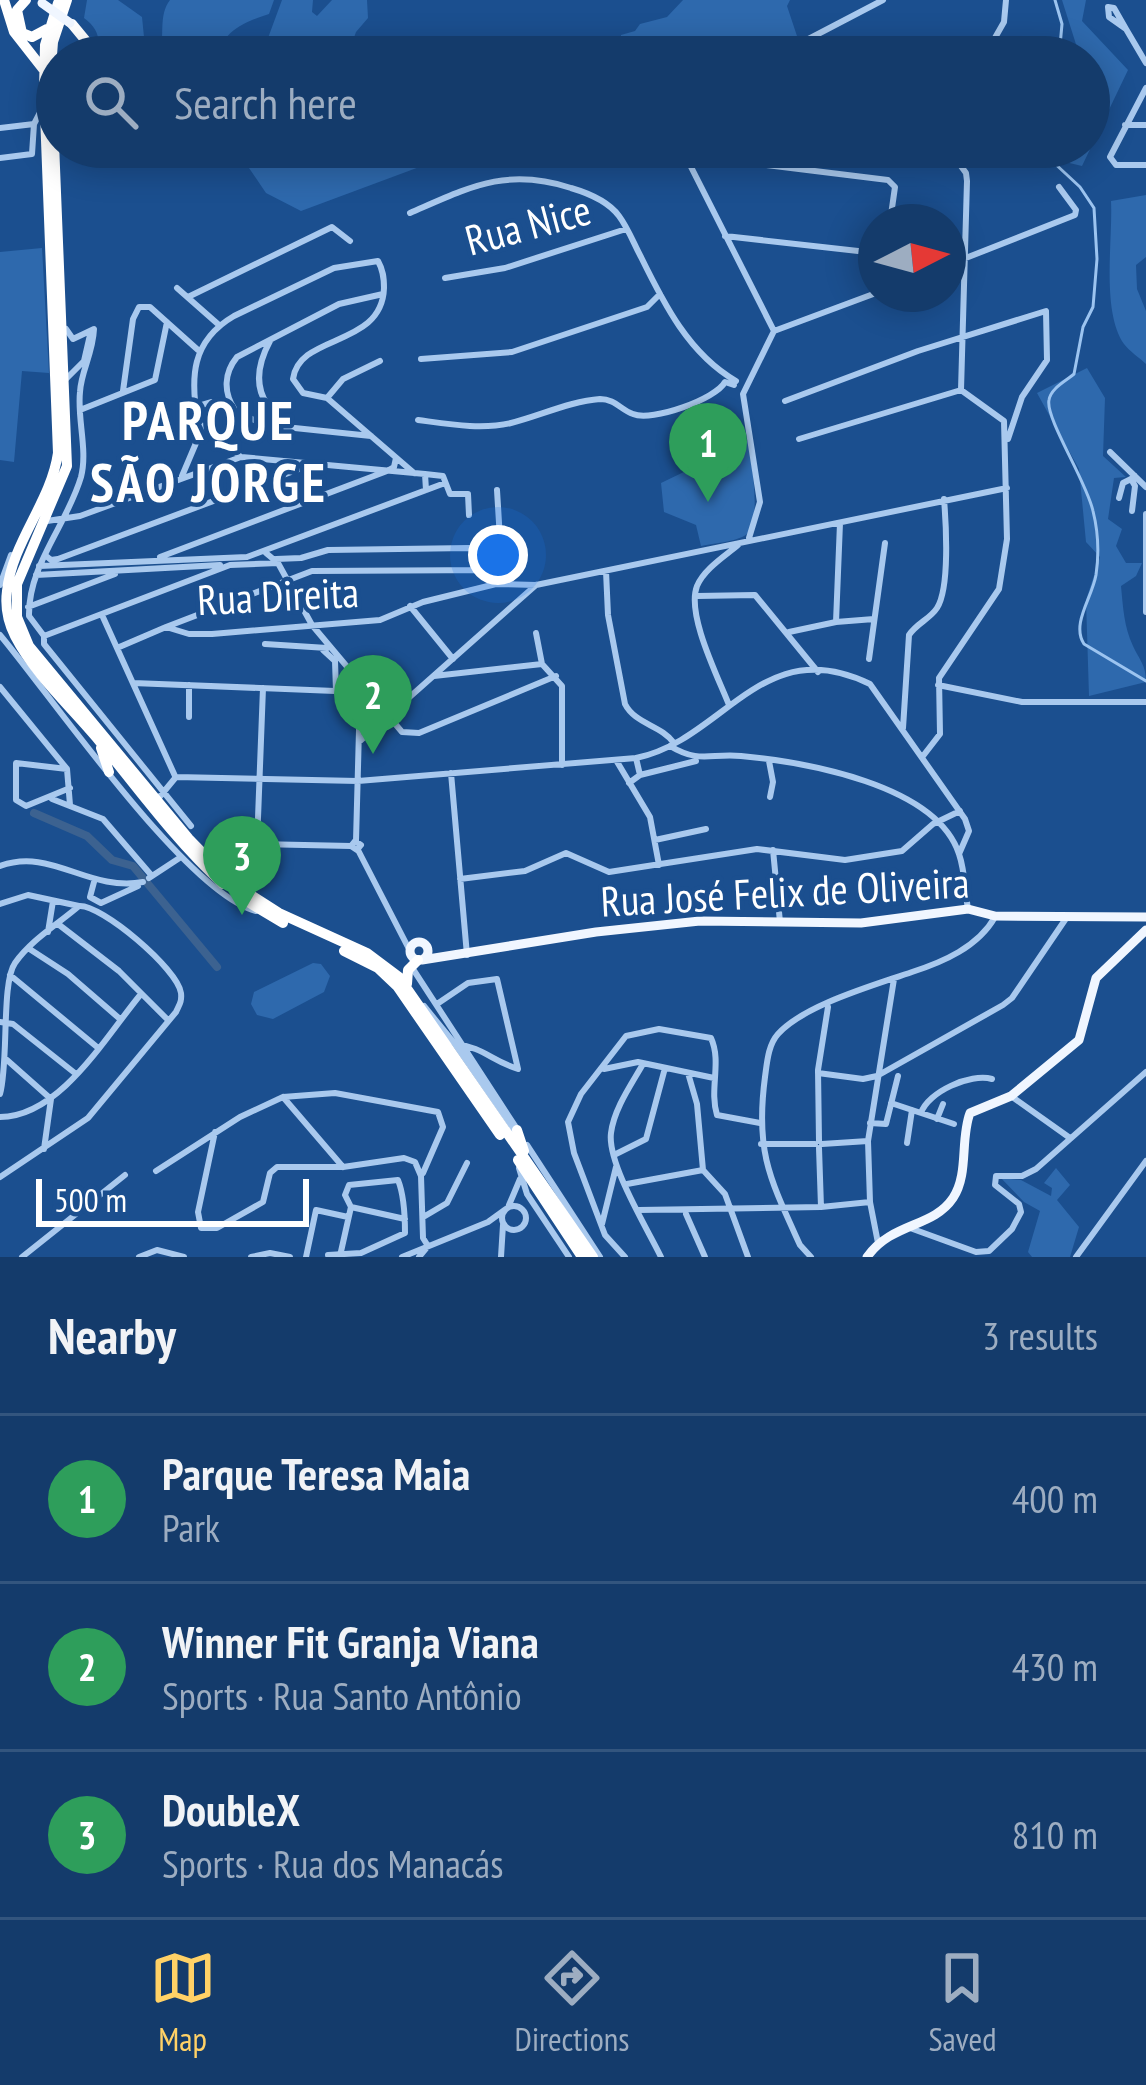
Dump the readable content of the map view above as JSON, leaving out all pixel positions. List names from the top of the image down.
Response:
{
  "streets": {
    "main road": ["Rua José Felix de Oliveira"],
    "street": ["Rua Nice", "Rua Direita"]
  },
  "districts": ["PARQUE SÃO JORGE"],
  "scale_bar": "500 m",
  "north": "right",
  "page": {
    "search": "Search here",
    "pins": ["1", "2", "3"],
    "scale": "500 m",
    "heading": ["Nearby", "3 results"],
    "list": [
      {
        "mark": "1",
        "name": "Parque Teresa Maia",
        "note": "Park",
        "value": "400 m"
      },
      {
        "mark": "2",
        "name": "Winner Fit Granja Viana",
        "note": "Sports · Rua Santo Antônio",
        "value": "430 m"
      },
      {
        "mark": "3",
        "name": "DoubleX",
        "note": "Sports · Rua dos Manacás",
        "value": "810 m"
      }
    ],
    "nav": ["Map", "Directions", "Saved"]
  }
}
